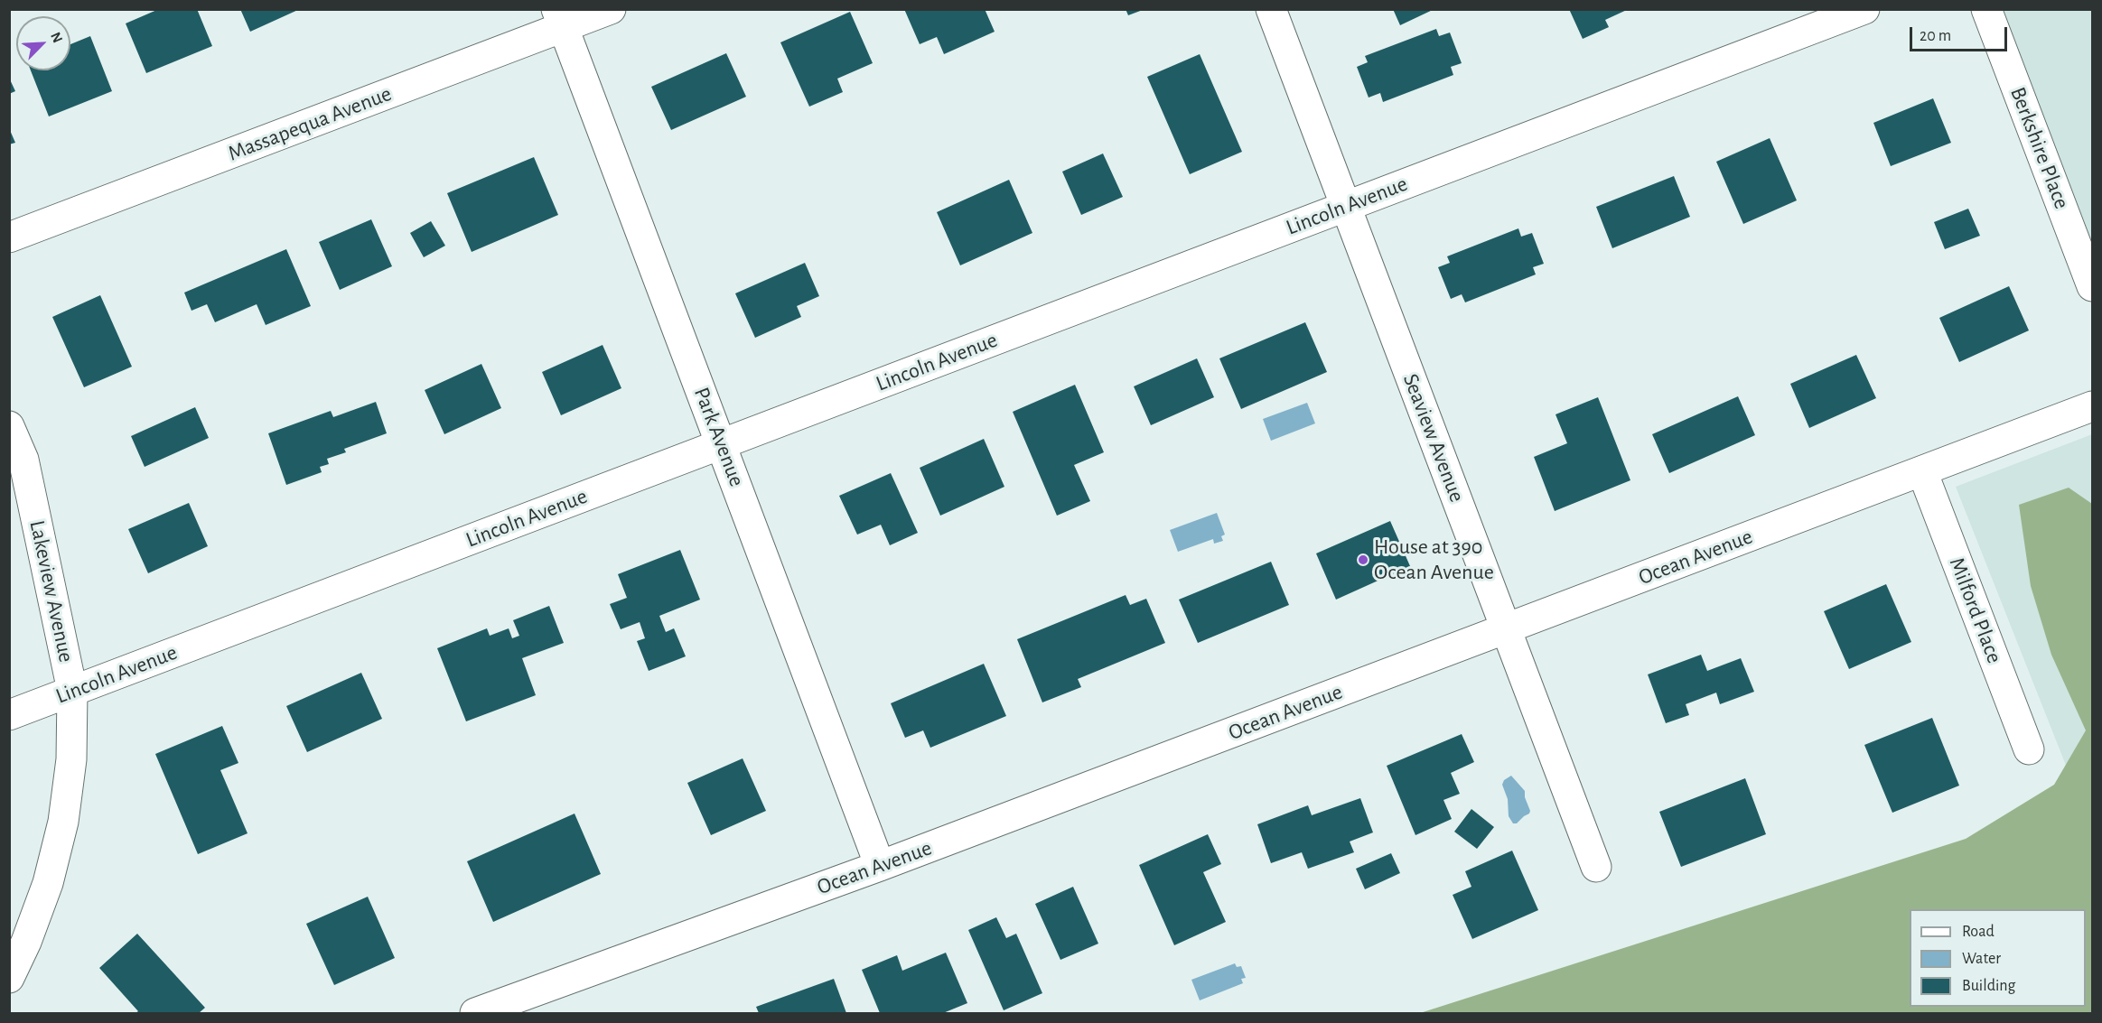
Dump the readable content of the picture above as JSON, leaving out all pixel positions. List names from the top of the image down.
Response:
{
  "streets": {
    "street": [
      "Massapequa Avenue",
      "Berkshire Place",
      "Lincoln Avenue",
      "Park Avenue",
      "Seaview Avenue",
      "Ocean Avenue",
      "Lakeview Avenue",
      "Milford Place"
    ]
  },
  "crossings": [
    ["Massapequa Avenue", "Park Avenue"],
    ["Lincoln Avenue", "Park Avenue"],
    ["Lincoln Avenue", "Seaview Avenue"],
    ["Lincoln Avenue", "Lakeview Avenue"],
    ["Park Avenue", "Ocean Avenue"],
    ["Seaview Avenue", "Ocean Avenue"],
    ["Ocean Avenue", "Milford Place"]
  ],
  "places": ["House at 390 Ocean Avenue"],
  "legend": ["Road", "Water", "Building"],
  "scale_bar": "20 m",
  "north": "top right"
}
